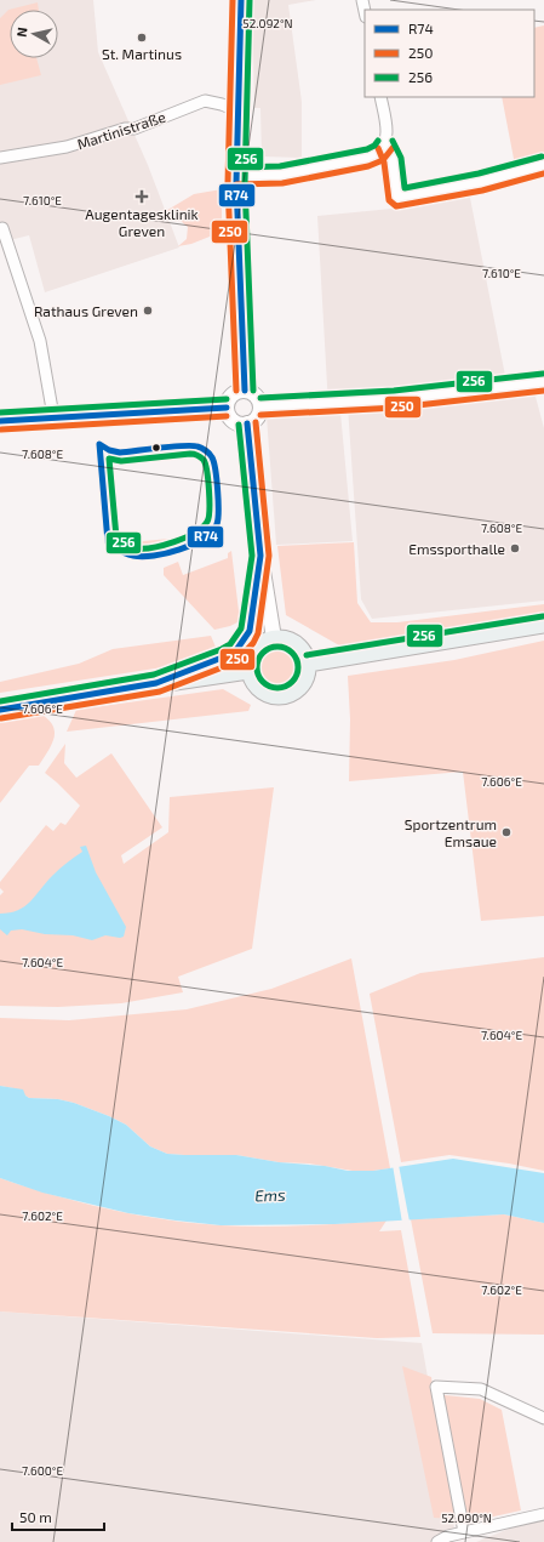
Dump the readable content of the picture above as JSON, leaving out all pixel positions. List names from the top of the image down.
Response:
{
  "streets": {
    "street": ["Martinistraße"]
  },
  "water": ["Ems"],
  "places": {
    "other": [
      "St. Martinus",
      "Rathaus Greven",
      "Emssporthalle",
      "Sportzentrum Emsaue"
    ],
    "health": ["Augentagesklinik Greven"]
  },
  "lines": ["transit line R74", "transit line 250", "transit line 256"],
  "legend": ["R74", "250", "256"],
  "scale_bar": "50 m",
  "north": "left",
  "coordinates": [
    "52.092°N",
    "7.610°E",
    "7.608°E",
    "7.606°E",
    "7.604°E",
    "7.602°E",
    "7.600°E",
    "52.090°N"
  ]
}
